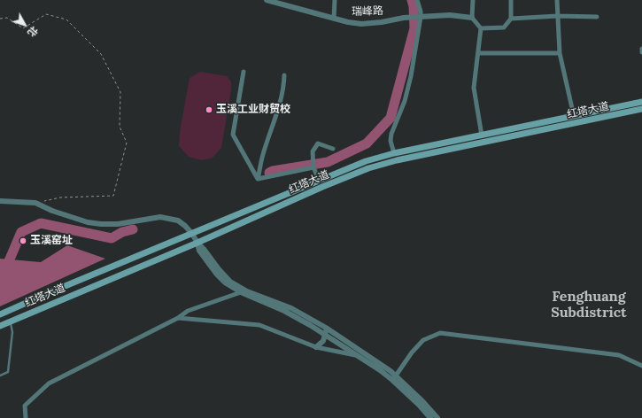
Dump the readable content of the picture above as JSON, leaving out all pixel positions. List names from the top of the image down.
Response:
{
  "streets": {
    "main road": ["红塔大道"],
    "street": ["瑞峰路"]
  },
  "districts": ["Fenghuang Subdistrict"],
  "places": ["玉溪工业财贸校", "玉溪窑址"],
  "north": "bottom right"
}
